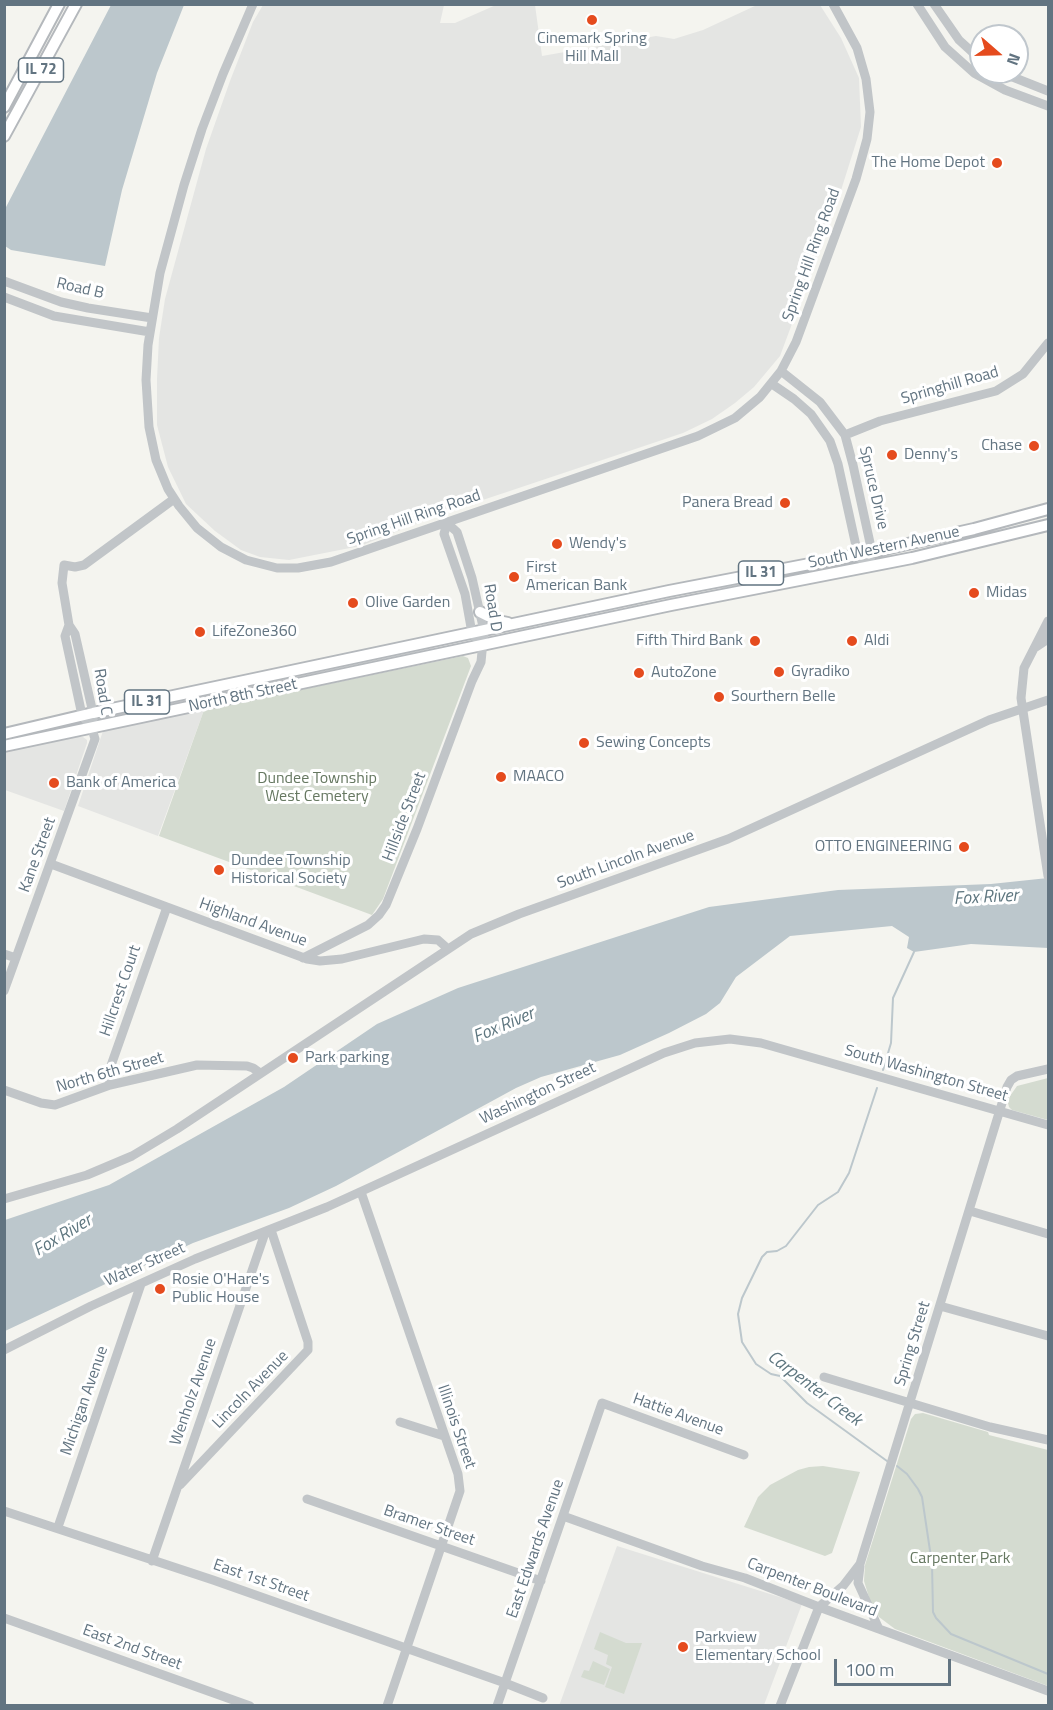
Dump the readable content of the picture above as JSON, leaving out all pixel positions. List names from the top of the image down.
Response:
{
  "streets": {
    "main road": [
      "IL 72",
      "South Western Avenue",
      "IL 31",
      "North 8th Street"
    ],
    "street": [
      "Spring Hill Ring Road",
      "Road B",
      "Springhill Road",
      "Spruce Drive",
      "Road D",
      "Road C",
      "Hillside Street",
      "Kane Street",
      "South Lincoln Avenue",
      "Highland Avenue",
      "Hillcrest Court",
      "North 6th Street",
      "South Washington Street",
      "Washington Street",
      "Water Street",
      "Spring Street",
      "Lincoln Avenue",
      "Wenholz Avenue",
      "Michigan Avenue",
      "Hattie Avenue",
      "Illinois Street",
      "Bramer Street",
      "East Edwards Avenue",
      "East 1st Street",
      "Carpenter Boulevard",
      "East 2nd Street"
    ]
  },
  "crossings": [
    ["Spring Hill Ring Road", "Road B"],
    ["Spring Hill Ring Road", "Spruce Drive"],
    ["Spring Hill Ring Road", "Road D"],
    ["Spring Hill Ring Road", "Road C"],
    ["Springhill Road", "Spruce Drive"],
    ["Spruce Drive", "South Western Avenue"],
    ["South Western Avenue", "Road D"],
    ["South Western Avenue", "North 8th Street"],
    ["South Western Avenue", "Hillside Street"],
    ["Road D", "North 8th Street"],
    ["Road D", "Hillside Street"],
    ["Road C", "North 8th Street"],
    ["Road C", "Kane Street"],
    ["North 8th Street", "Hillside Street"],
    ["North 8th Street", "Kane Street"],
    ["Hillside Street", "Highland Avenue"],
    ["Kane Street", "Highland Avenue"],
    ["South Lincoln Avenue", "Highland Avenue"],
    ["South Lincoln Avenue", "North 6th Street"],
    ["Highland Avenue", "Hillcrest Court"],
    ["Hillcrest Court", "North 6th Street"],
    ["South Washington Street", "Washington Street"],
    ["South Washington Street", "Spring Street"],
    ["Washington Street", "Water Street"],
    ["Washington Street", "Illinois Street"],
    ["Water Street", "Lincoln Avenue"],
    ["Water Street", "Wenholz Avenue"],
    ["Water Street", "Michigan Avenue"],
    ["Spring Street", "Carpenter Boulevard"],
    ["Lincoln Avenue", "Wenholz Avenue"],
    ["Wenholz Avenue", "East 1st Street"],
    ["Michigan Avenue", "East 1st Street"],
    ["Hattie Avenue", "East Edwards Avenue"],
    ["Illinois Street", "Bramer Street"],
    ["Illinois Street", "East 1st Street"],
    ["Bramer Street", "East Edwards Avenue"],
    ["East Edwards Avenue", "East 1st Street"],
    ["East Edwards Avenue", "Carpenter Boulevard"]
  ],
  "water": ["Fox River", "Carpenter Creek"],
  "parks": ["Dundee Township West Cemetery", "Carpenter Park"],
  "places": [
    "Cinemark Spring Hill Mall",
    "The Home Depot",
    "Chase",
    "Denny's",
    "Panera Bread",
    "Wendy's",
    "First American Bank",
    "Midas",
    "Olive Garden",
    "LifeZone360",
    "Fifth Third Bank",
    "Aldi",
    "Gyradiko",
    "AutoZone",
    "Sourthern Belle",
    "Sewing Concepts",
    "MAACO",
    "Bank of America",
    "OTTO ENGINEERING",
    "Dundee Township Historical Society",
    "Park parking",
    "Rosie O'Hare's Public House",
    "Parkview Elementary School"
  ],
  "scale_bar": "100 m",
  "north": "right"
}
